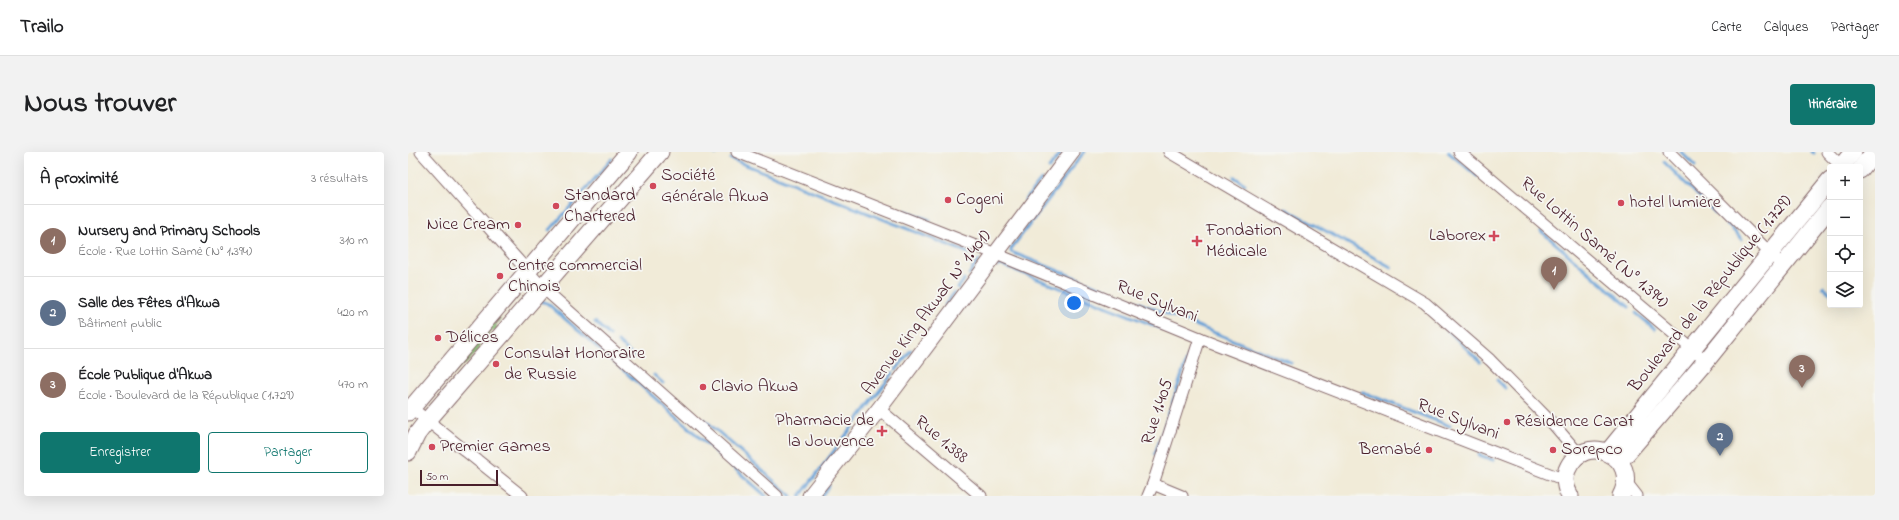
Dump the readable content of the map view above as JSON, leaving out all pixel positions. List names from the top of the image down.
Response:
{
  "streets": {
    "main road": ["Boulevard de la République (1.729)"],
    "street": [
      "Rue Lottin Samè (N° 1.394)",
      "Rue Sylvani",
      "Avenue King Akwa( N° 1.401)",
      "Rue 1.405",
      "Rue 1.388"
    ]
  },
  "crossings": [
    ["Rue Lottin Samè (N° 1.394)", "Boulevard de la République (1.729)"],
    ["Rue Sylvani", "Avenue King Akwa( N° 1.401)"],
    ["Rue Sylvani", "Rue 1.405"],
    ["Avenue King Akwa( N° 1.401)", "Rue 1.388"]
  ],
  "places": {
    "other": [
      "Société Générale Akwa",
      "Cogeni",
      "hotel lumière",
      "Standard Chartered",
      "Nice Cream",
      "Centre commercial Chinois",
      "Délices",
      "Consulat Honoraire de Russie",
      "Clavio Akwa",
      "Résidence Carat",
      "Premier Games",
      "Bernabé",
      "Sorepco"
    ],
    "health": ["Laborex", "Fondation Médicale", "Pharmacie de la Jouvence"]
  },
  "scale_bar": "50 m",
  "page": {
    "header": "Trailo",
    "nav": ["Carte", "Calques", "Partager"],
    "title": "Nous trouver",
    "buttons": [
      "Itinéraire",
      ["Enregistrer", "Partager"]
    ],
    "heading": ["À proximité", "3 résultats"],
    "map_buttons": ["+", "−"],
    "list": [
      {
        "mark": "1",
        "name": "Nursery and Primary Schools",
        "note": "École · Rue Lottin Samè (N° 1.394)",
        "value": "310 m"
      },
      {
        "mark": "2",
        "name": "Salle des Fêtes d'Akwa",
        "note": "Bâtiment public",
        "value": "420 m"
      },
      {
        "mark": "3",
        "name": "École Publique d'Akwa",
        "note": "École · Boulevard de la République (1.729)",
        "value": "470 m"
      }
    ],
    "pins": ["1", "3", "2"],
    "scale": "50 m"
  }
}
